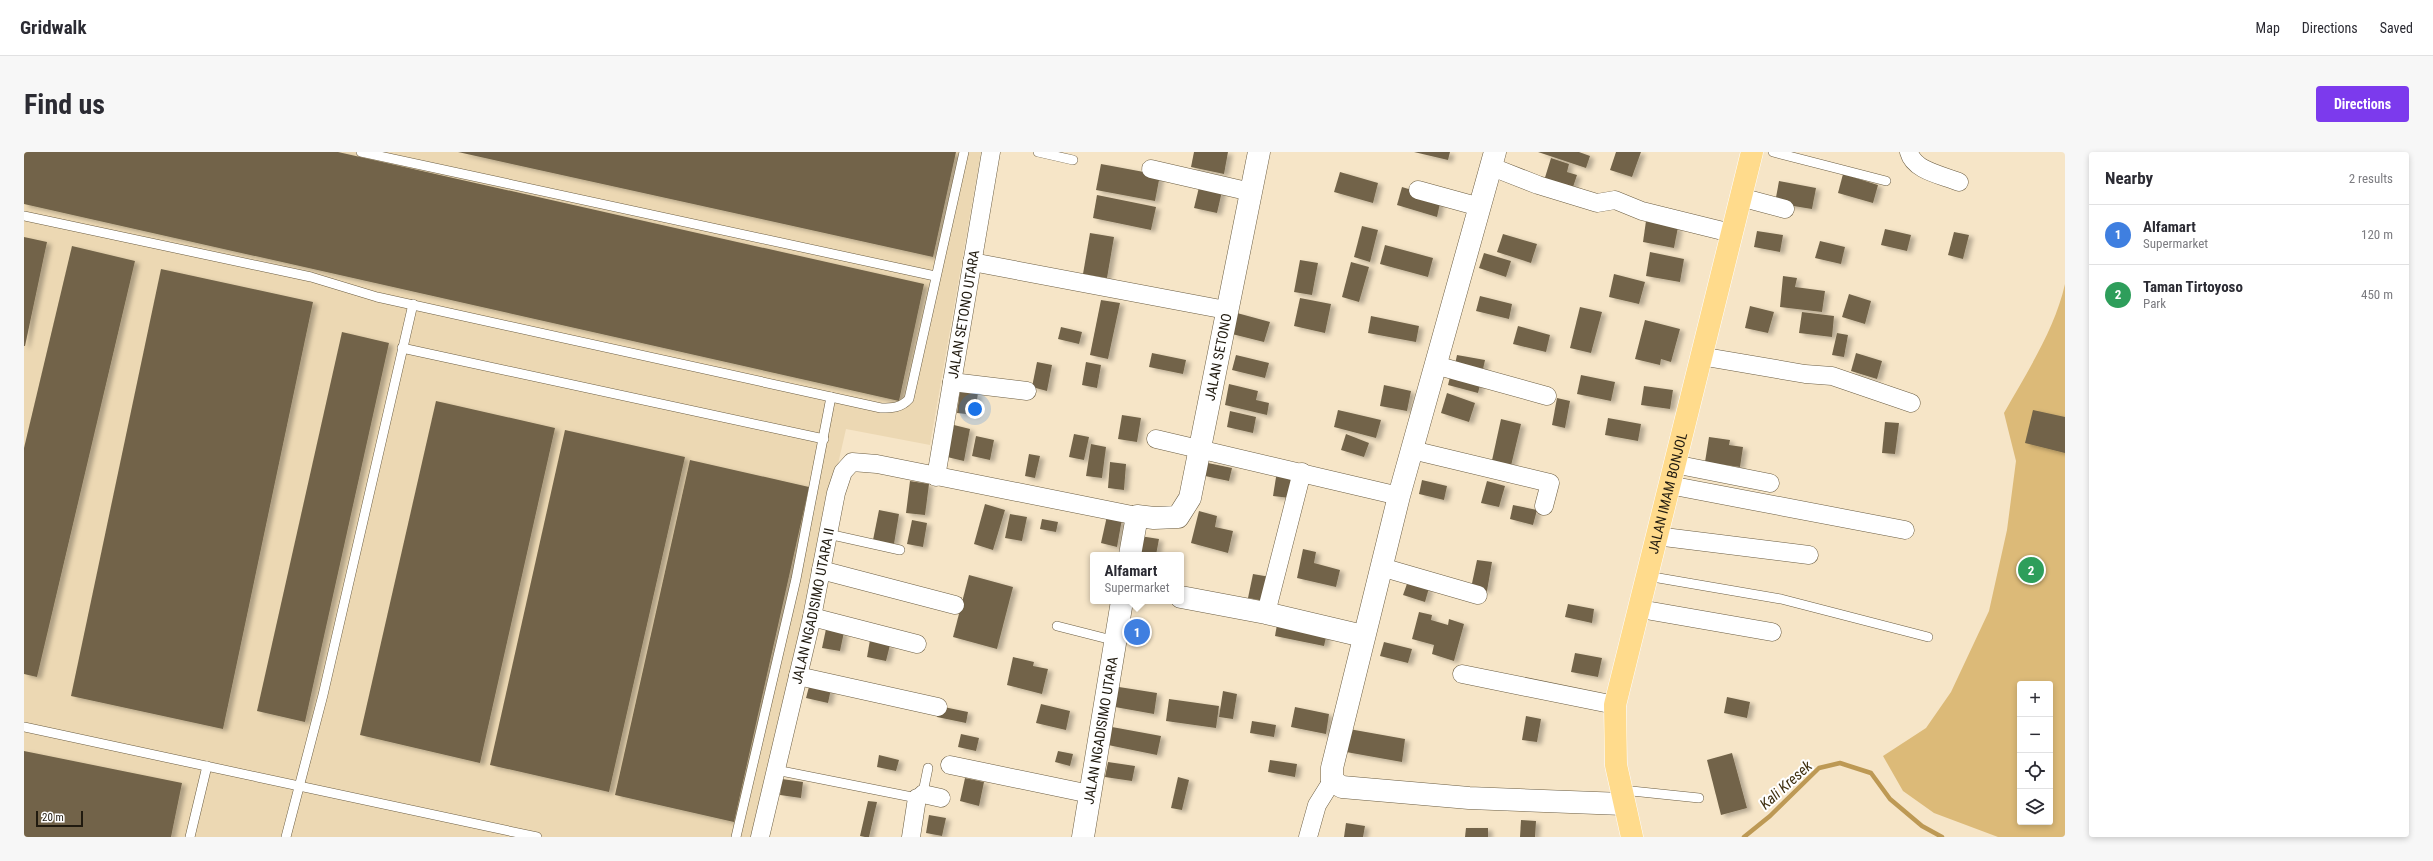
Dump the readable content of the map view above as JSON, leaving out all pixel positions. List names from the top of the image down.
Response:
{
  "streets": {
    "main road": ["JALAN IMAM BONJOL"],
    "street": [
      "JALAN SETONO UTARA",
      "JALAN SETONO",
      "JALAN NGADISIMO UTARA II",
      "JALAN NGADISIMO UTARA"
    ]
  },
  "crossings": [
    ["JALAN SETONO UTARA", "JALAN NGADISIMO UTARA II"]
  ],
  "water": ["Kali Kresek"],
  "scale_bar": "20 m",
  "page": {
    "header": "Gridwalk",
    "nav": ["Map", "Directions", "Saved"],
    "buttons": "Directions",
    "title": "Find us",
    "heading": ["Nearby", "2 results"],
    "list": [
      {
        "mark": "1",
        "name": "Alfamart",
        "note": "Supermarket",
        "value": "120 m"
      },
      {
        "mark": "2",
        "name": "Taman Tirtoyoso",
        "note": "Park",
        "value": "450 m"
      }
    ],
    "popup": ["Alfamart", "Supermarket"],
    "pins": ["2", "1"],
    "map_buttons": ["+", "−"],
    "scale": "20 m"
  }
}
